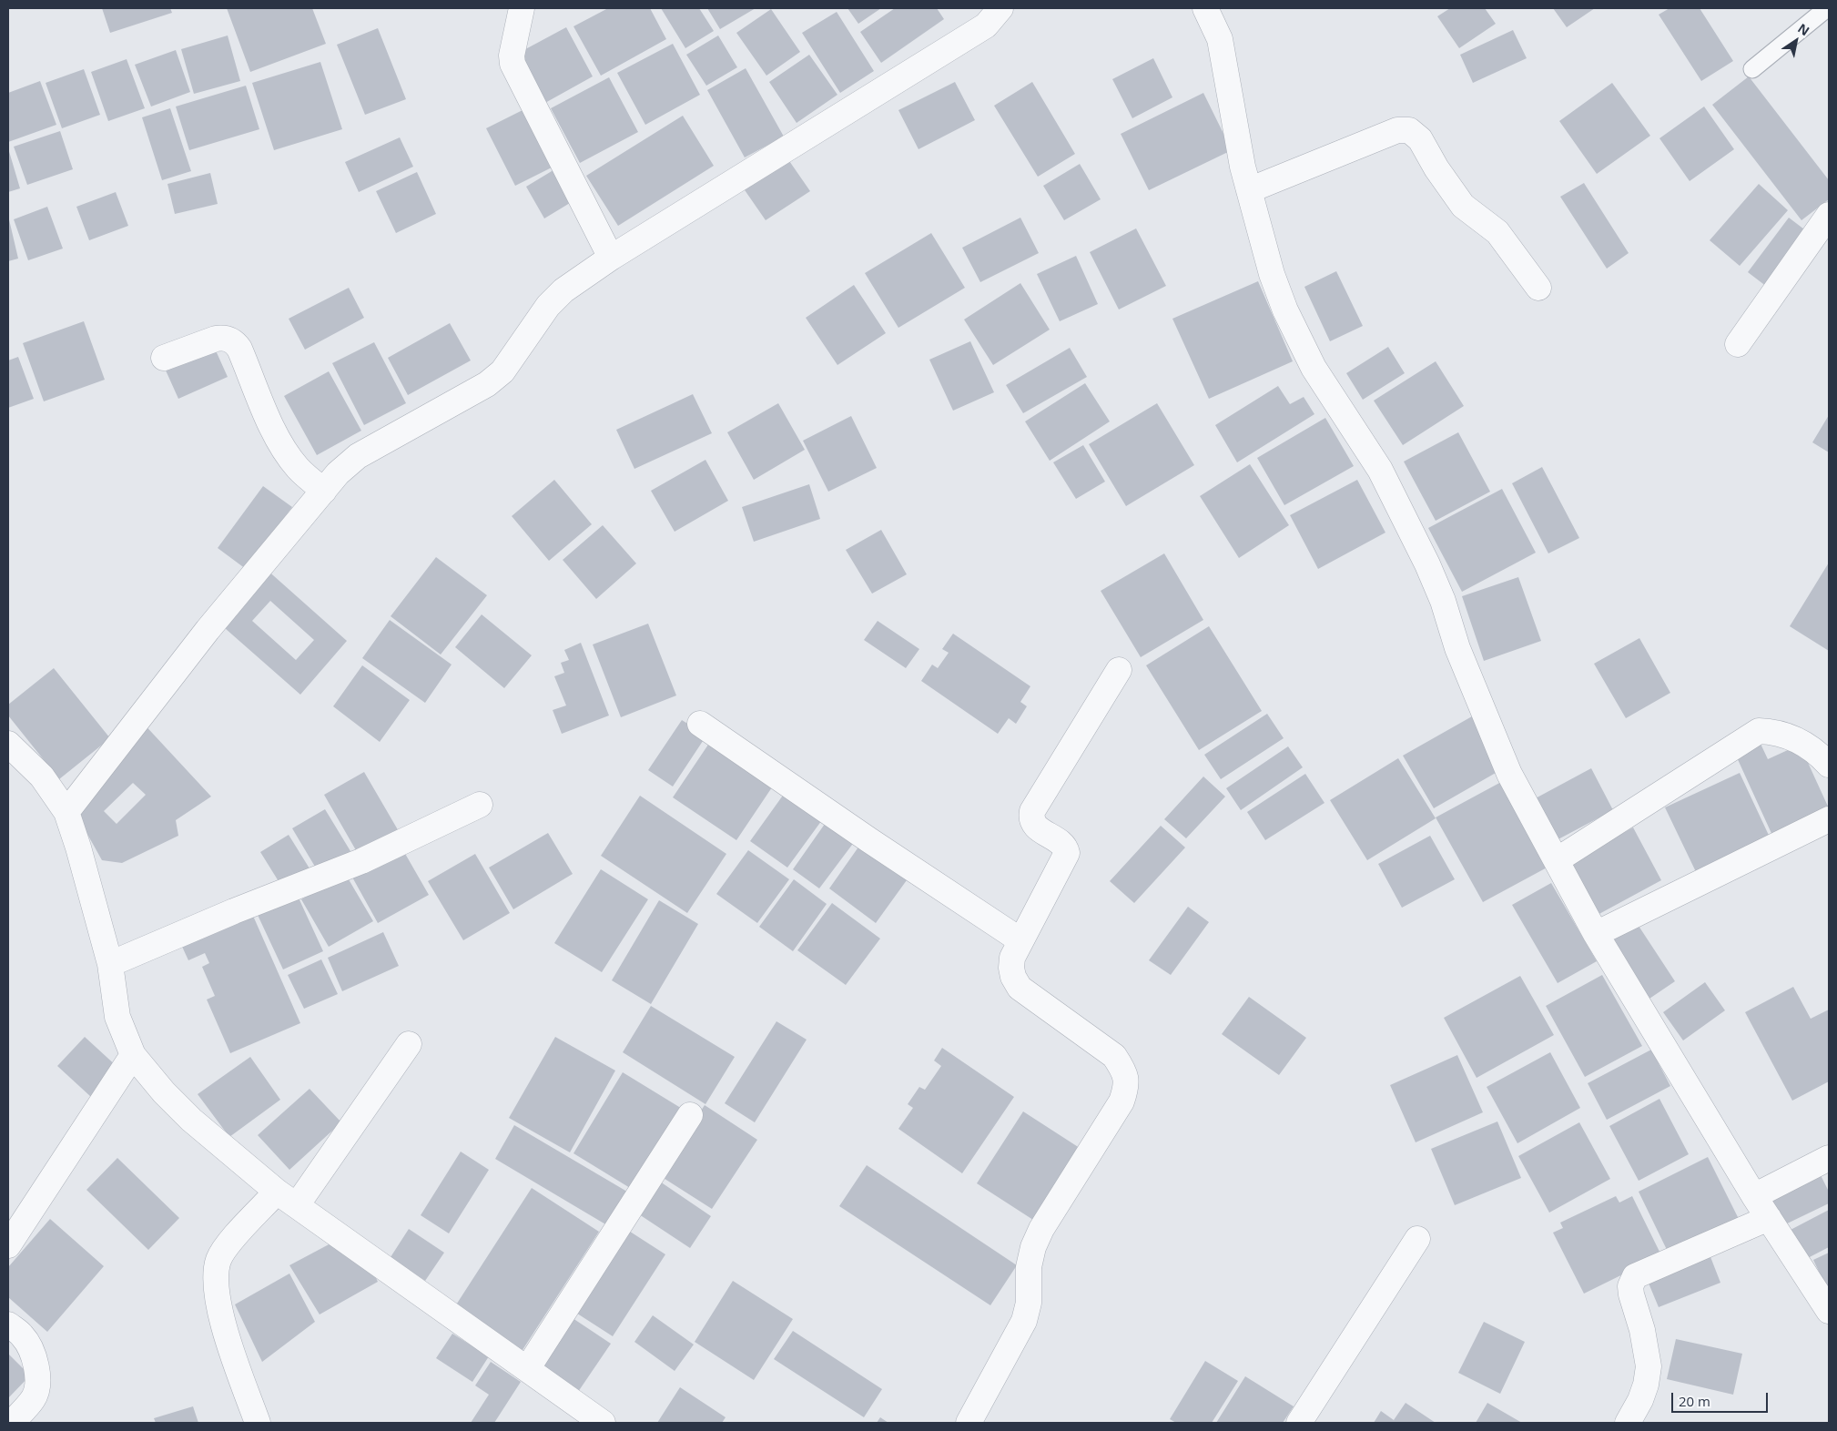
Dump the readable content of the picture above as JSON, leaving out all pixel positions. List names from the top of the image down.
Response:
{
  "scale_bar": "20 m",
  "north": "top right"
}
